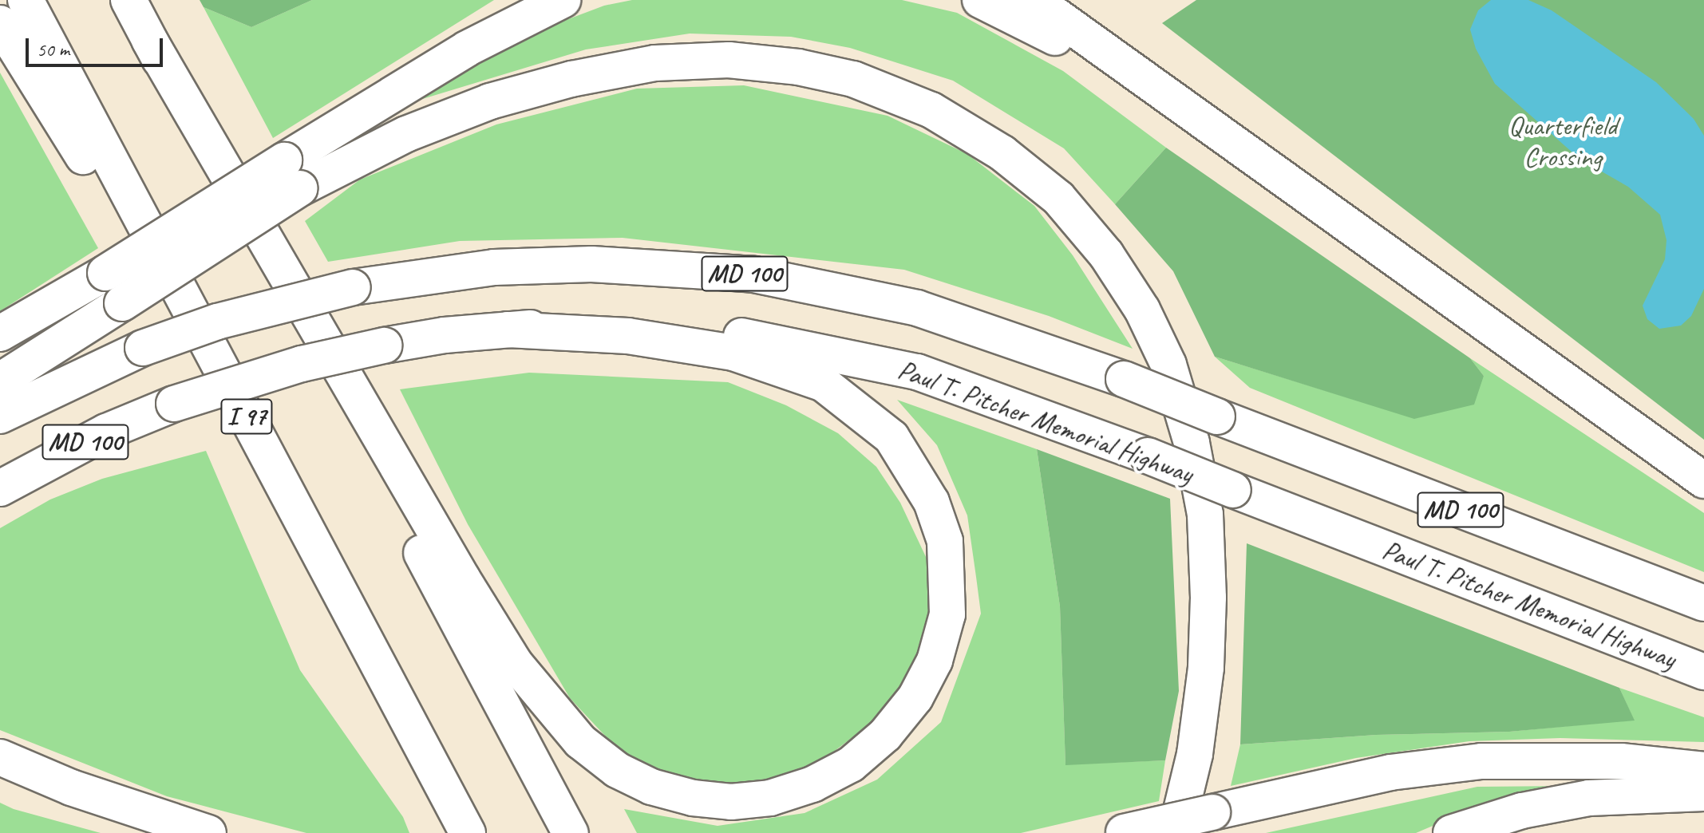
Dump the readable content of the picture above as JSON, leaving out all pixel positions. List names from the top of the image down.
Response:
{
  "streets": {
    "highway": ["MD 100", "I 97", "Paul T. Pitcher Memorial Highway"]
  },
  "parks": ["Quarterfield Crossing"],
  "scale_bar": "50 m"
}
